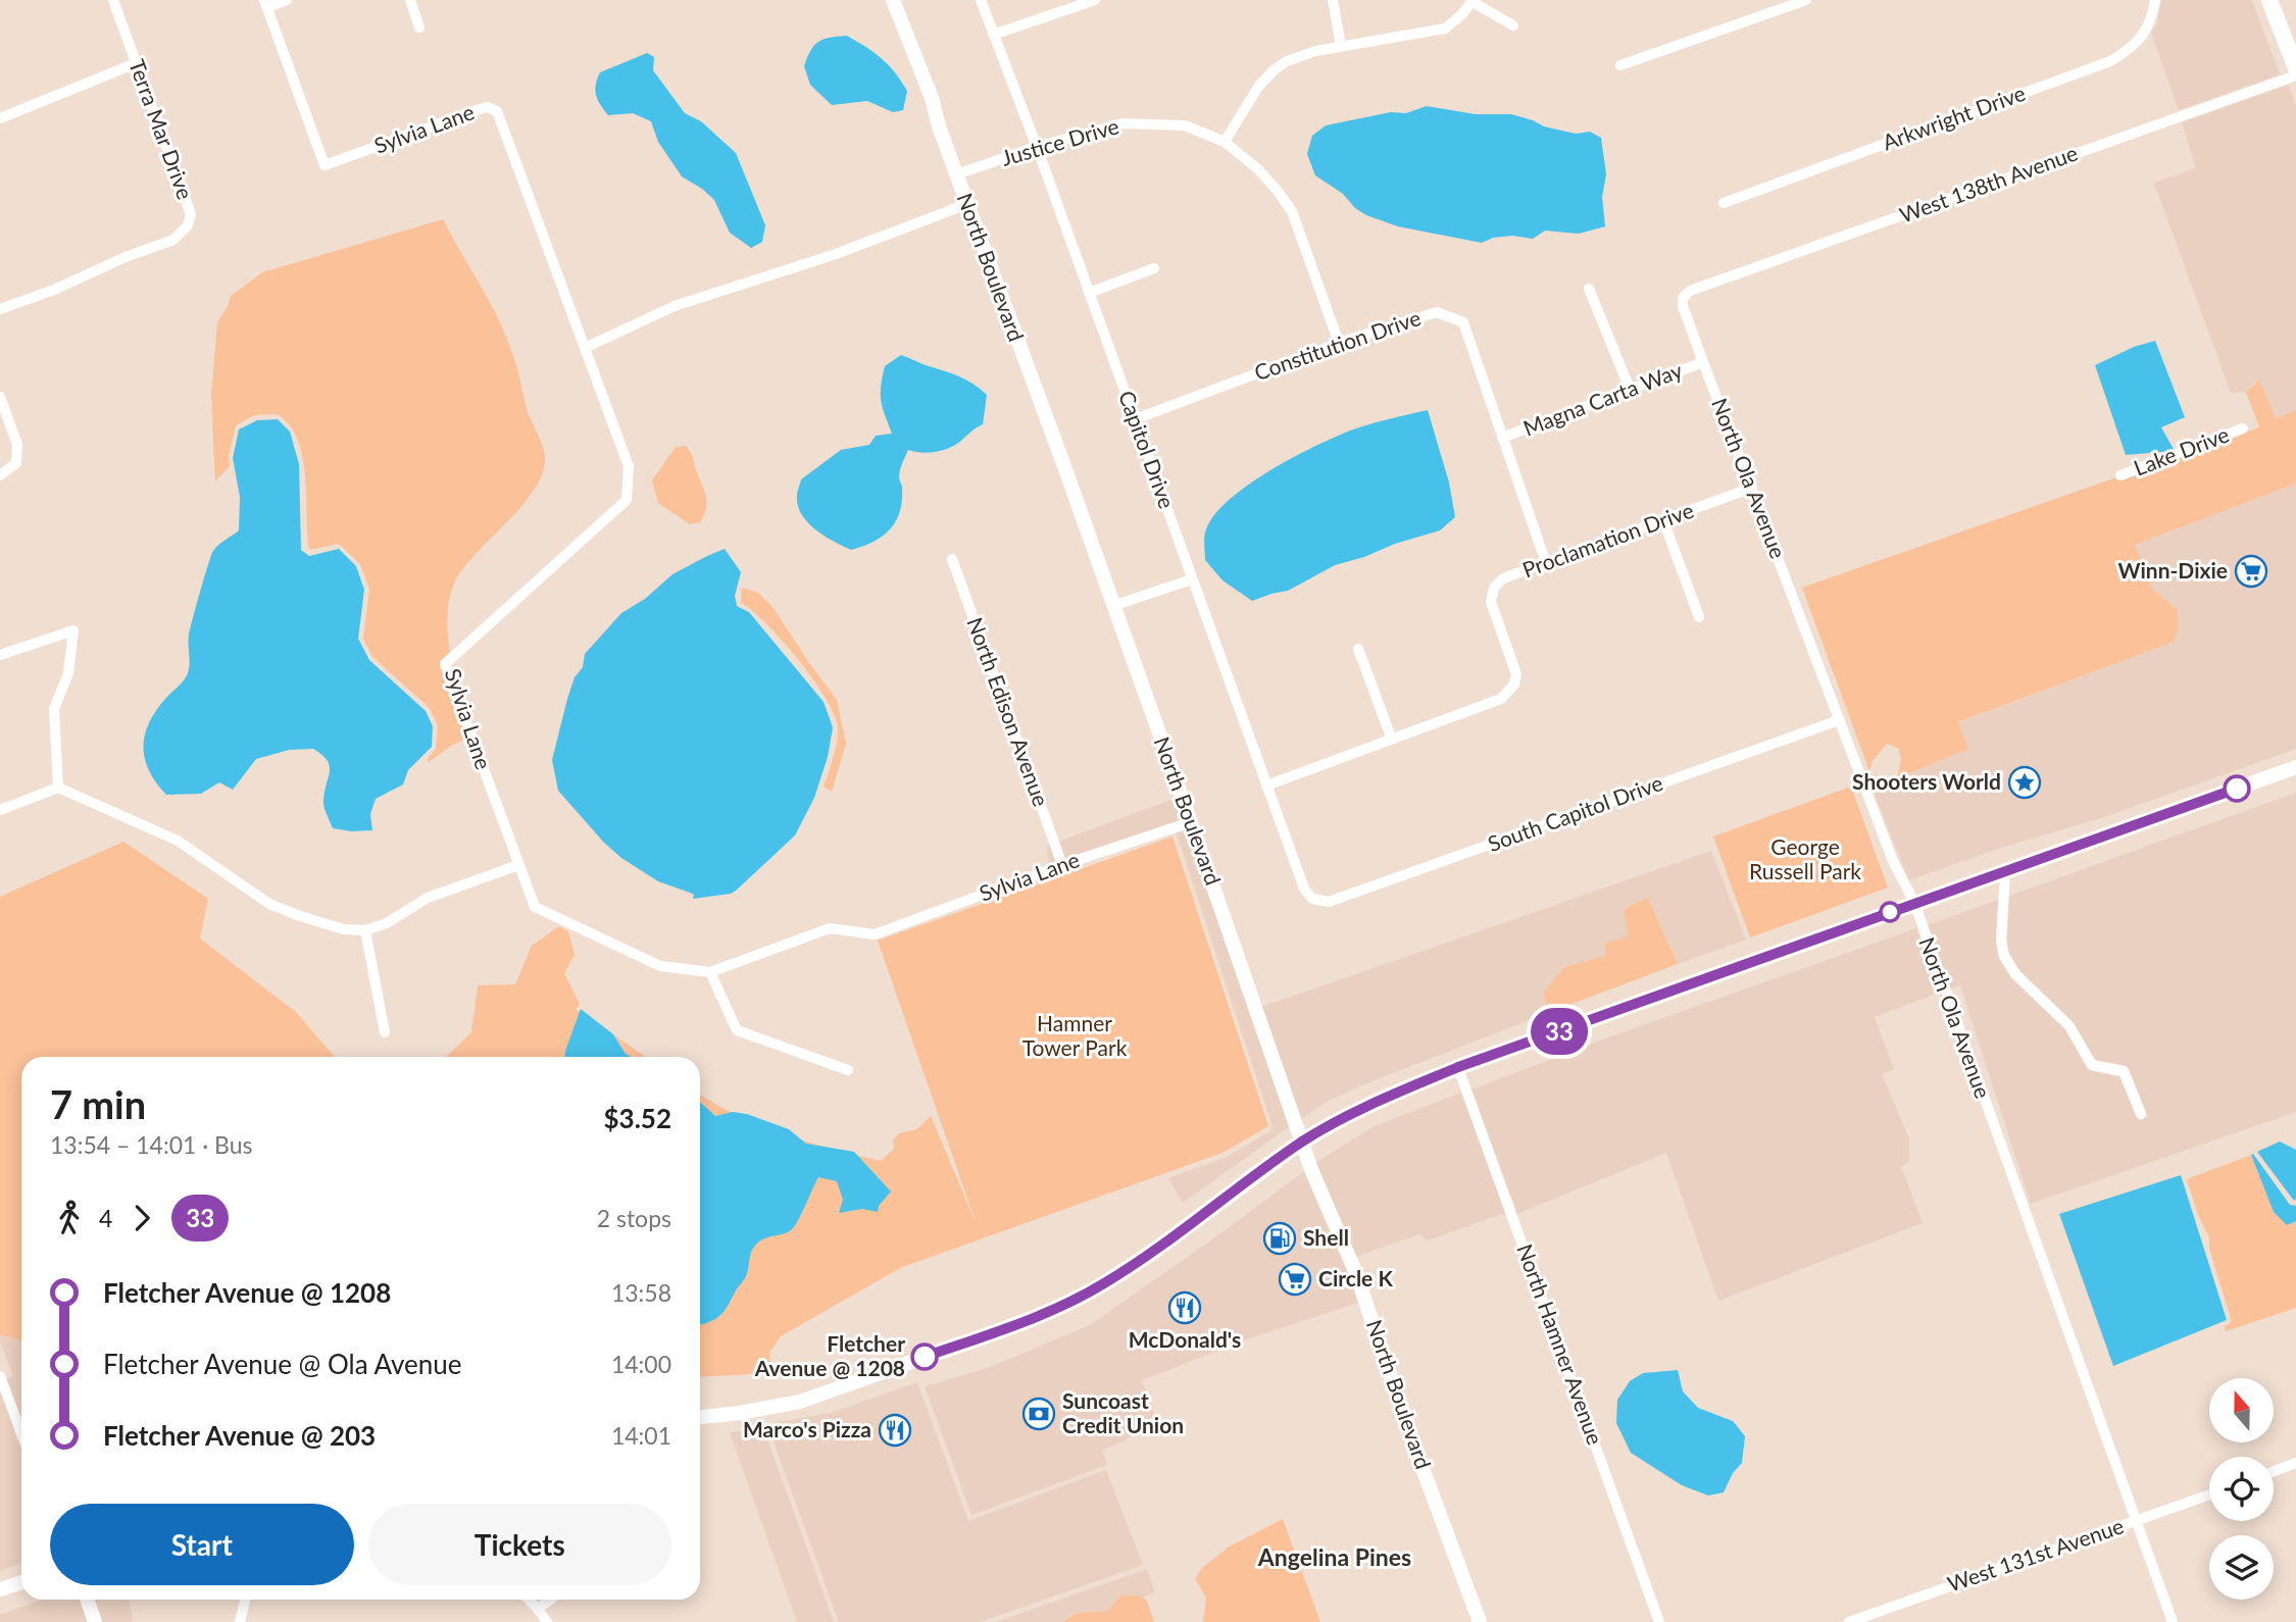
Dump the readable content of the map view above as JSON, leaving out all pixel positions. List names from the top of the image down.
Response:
{
  "streets": {
    "main road": ["North Boulevard"],
    "street": [
      "Arkwright Drive",
      "Terra Mar Drive",
      "Sylvia Lane",
      "Justice Drive",
      "West 138th Avenue",
      "Constitution Drive",
      "Magna Carta Way",
      "Capitol Drive",
      "Lake Drive",
      "North Ola Avenue",
      "Proclamation Drive",
      "North Edison Avenue",
      "South Capitol Drive",
      "North Hamner Avenue",
      "West 131st Avenue"
    ]
  },
  "crossings": [
    ["Sylvia Lane", "North Boulevard"],
    ["Sylvia Lane", "North Edison Avenue"],
    ["Justice Drive", "North Boulevard"],
    ["Justice Drive", "Constitution Drive"],
    ["Justice Drive", "Capitol Drive"],
    ["West 138th Avenue", "North Ola Avenue"],
    ["Constitution Drive", "Magna Carta Way"],
    ["Constitution Drive", "Capitol Drive"],
    ["Constitution Drive", "Proclamation Drive"],
    ["Magna Carta Way", "North Ola Avenue"],
    ["Capitol Drive", "Proclamation Drive"],
    ["Capitol Drive", "South Capitol Drive"],
    ["North Ola Avenue", "Proclamation Drive"],
    ["North Ola Avenue", "South Capitol Drive"],
    ["North Ola Avenue", "West 131st Avenue"]
  ],
  "districts": ["Angelina Pines"],
  "parks": ["George Russell Park", "Hamner Tower Park"],
  "places": {
    "supermarket": ["Winn-Dixie", "Circle K"],
    "place": ["Shooters World"],
    "fuel station": ["Shell"],
    "restaurant": ["McDonald's", "Marco's Pizza"],
    "other": ["Fletcher Avenue @ 1208"],
    "bank": ["Suncoast Credit Union"]
  },
  "lines": ["bus line 33"],
  "north": "top",
  "page": {
    "on_map": "33",
    "heading": ["7 min", "13:54 – 14:01 · Bus", "$3.52"],
    "legs": ["4", "33", "2 stops"],
    "list": [
      {
        "name": "Fletcher Avenue @ 1208",
        "value": "13:58"
      },
      {
        "name": "Fletcher Avenue @ Ola Avenue",
        "value": "14:00"
      },
      {
        "name": "Fletcher Avenue @ 203",
        "value": "14:01"
      }
    ],
    "buttons": ["Start", "Tickets"]
  }
}
